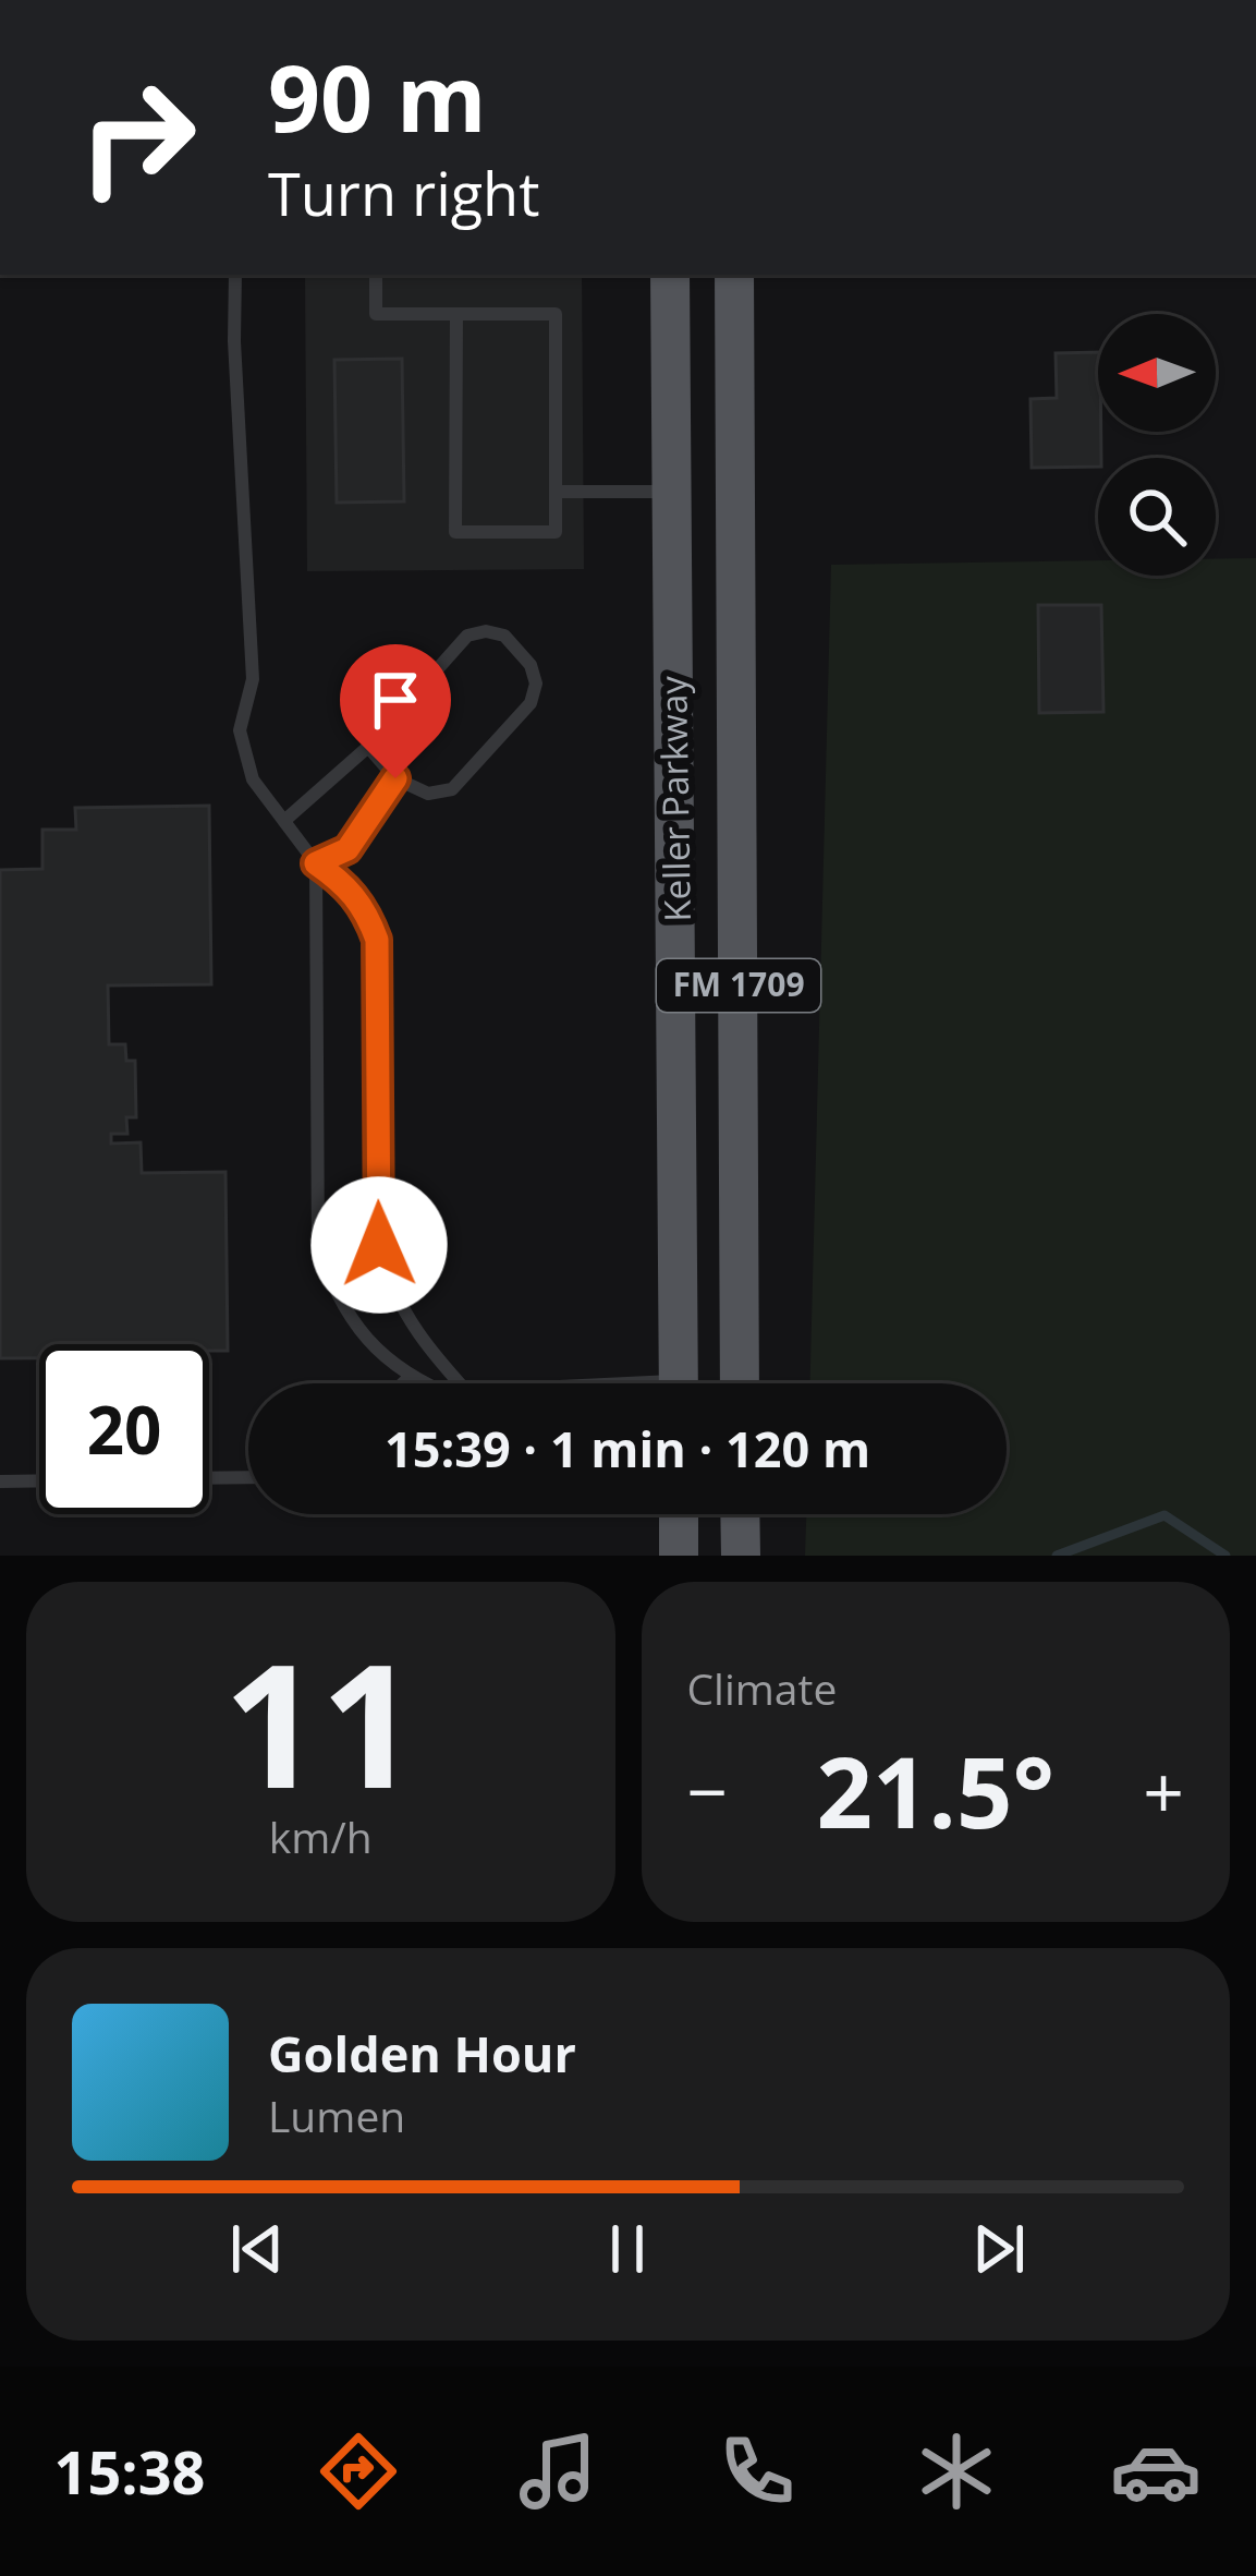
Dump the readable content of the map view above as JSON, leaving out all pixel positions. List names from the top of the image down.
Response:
{
  "streets": {
    "main road": ["Keller Parkway", "FM 1709"]
  },
  "north": "left",
  "page": {
    "turn": ["90 m", "Turn right"],
    "limit": "20",
    "trip": "15:39 · 1 min · 120 m",
    "tile": [
      ["11", "km/h"],
      "Climate"
    ],
    "heat": ["−", "21.5°", "+"],
    "song": ["Golden Hour", "Lumen"],
    "tabs": "15:38"
  }
}
